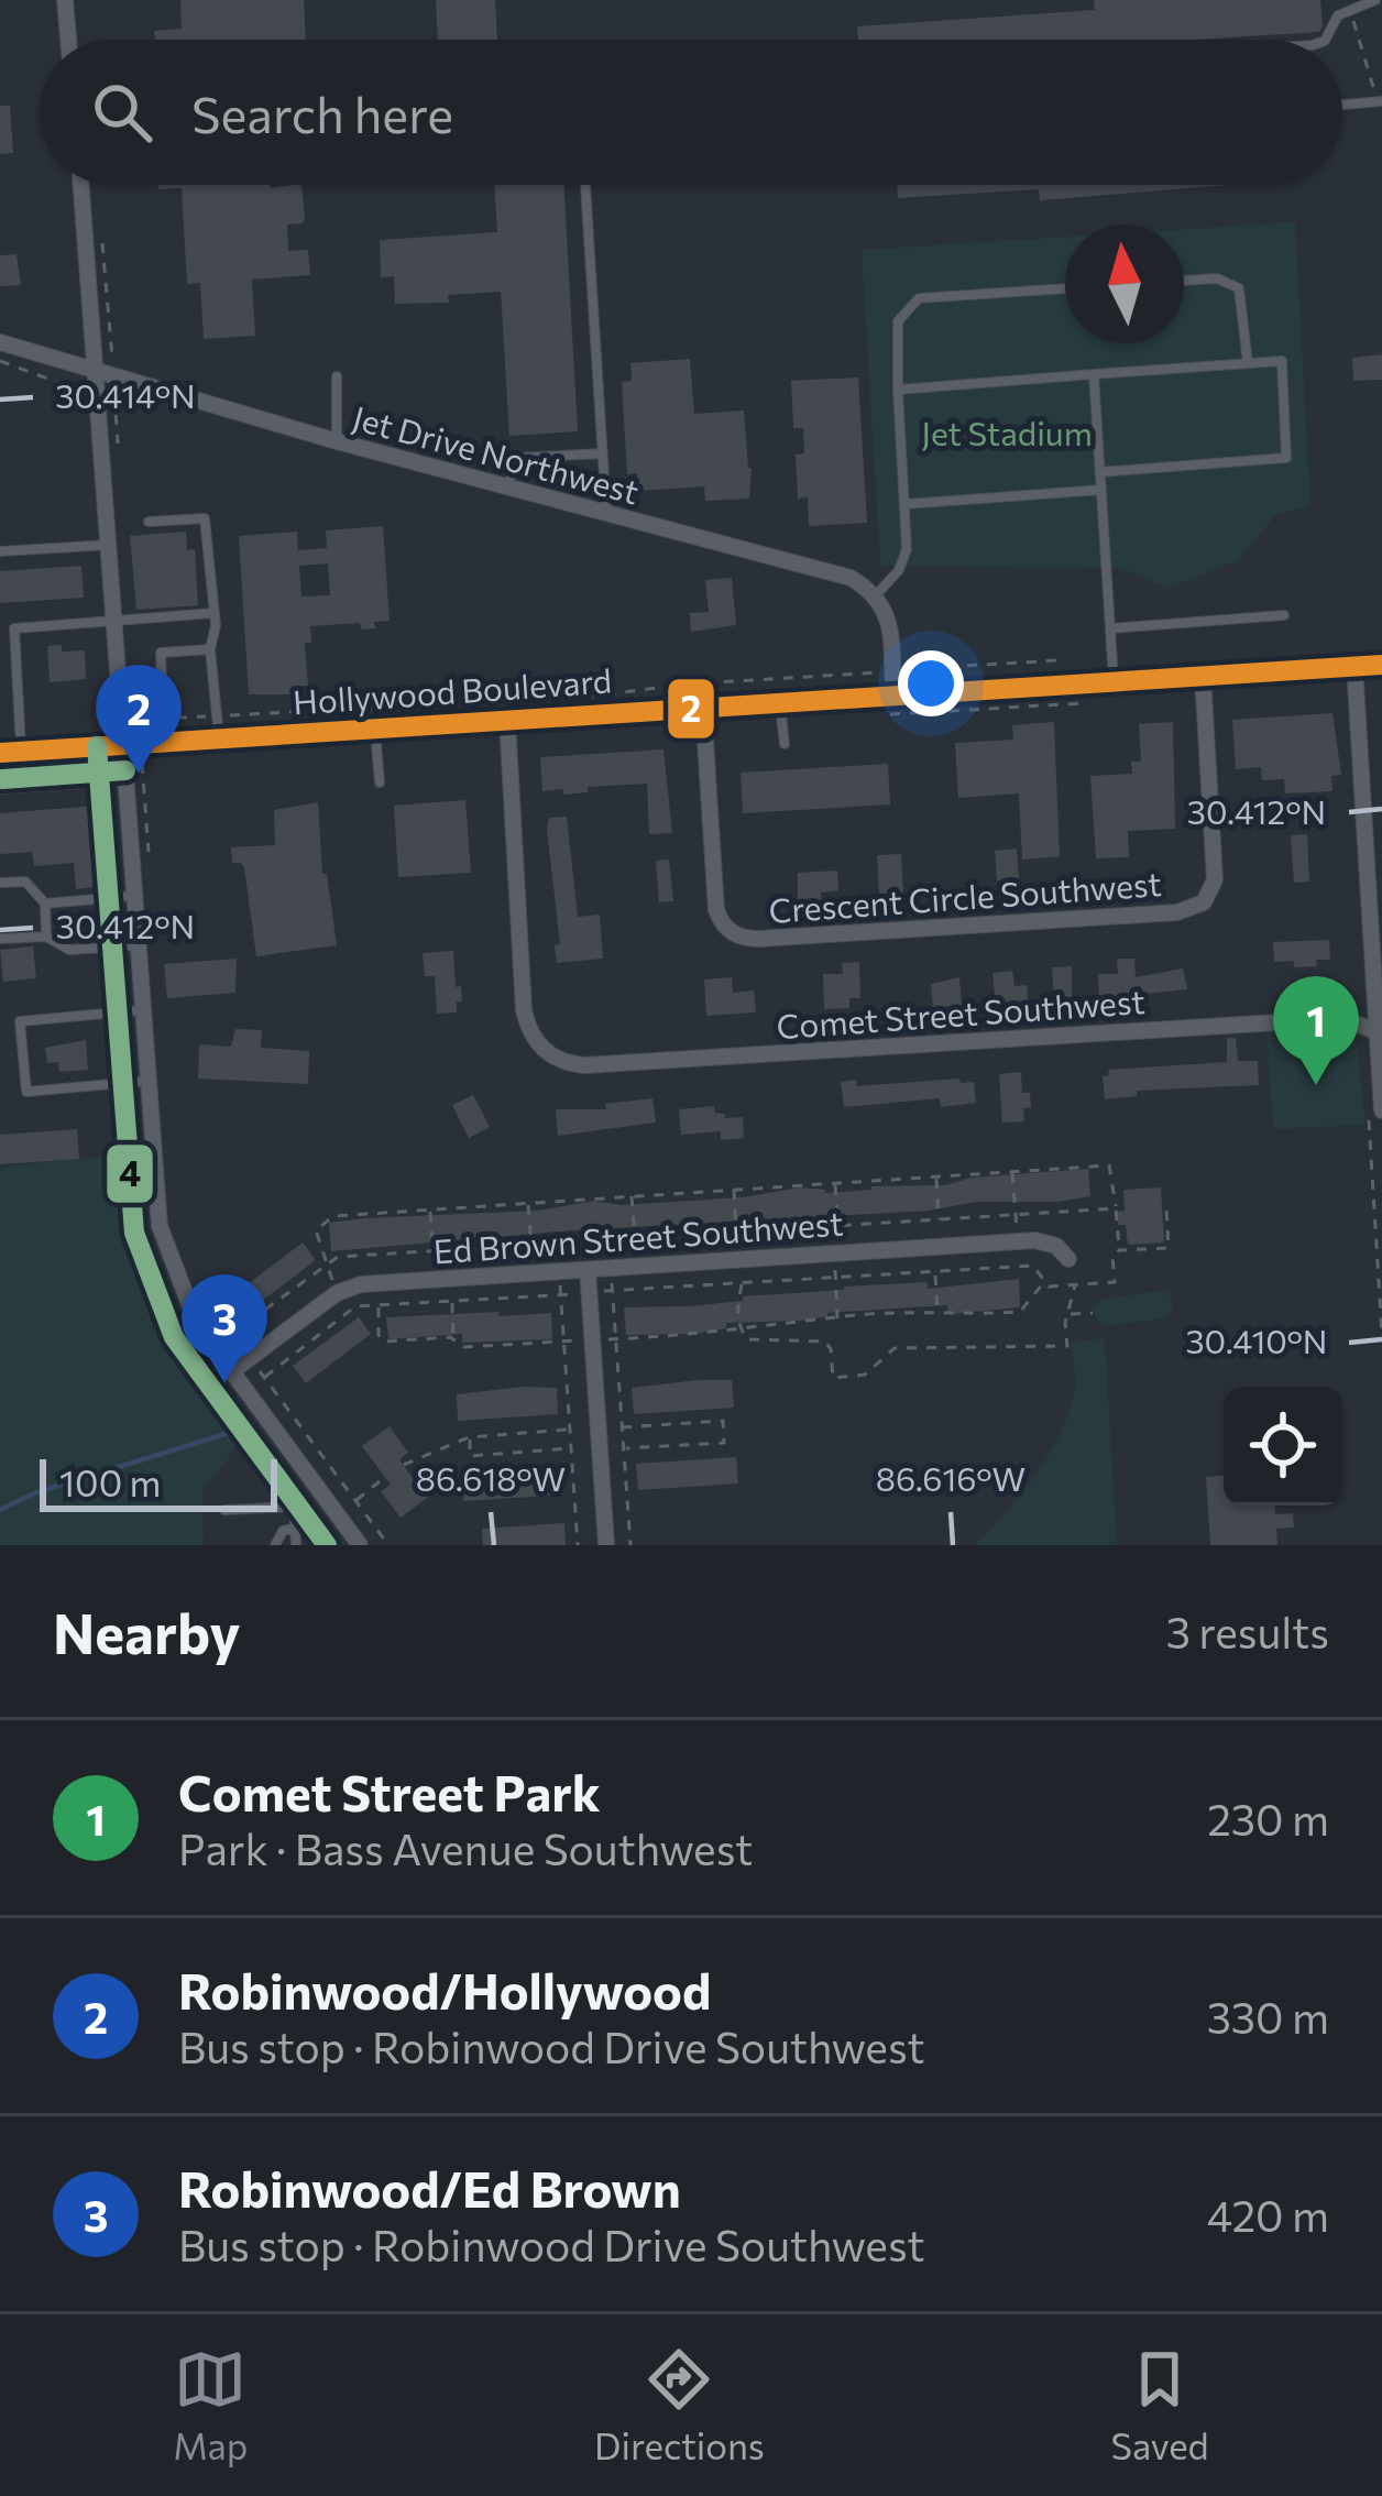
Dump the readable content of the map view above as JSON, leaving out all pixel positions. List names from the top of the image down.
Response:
{
  "streets": {
    "street": [
      "Jet Drive Northwest",
      "Hollywood Boulevard",
      "Crescent Circle Southwest",
      "Comet Street Southwest",
      "Ed Brown Street Southwest"
    ]
  },
  "crossings": [
    ["Hollywood Boulevard", "Crescent Circle Southwest"],
    ["Hollywood Boulevard", "Comet Street Southwest"]
  ],
  "parks": ["Jet Stadium"],
  "lines": ["transit line 2", "transit line 4"],
  "scale_bar": "100 m",
  "north": "top",
  "page": {
    "search": "Search here",
    "pins": ["2", "1", "3"],
    "scale": "100 m",
    "heading": ["Nearby", "3 results"],
    "list": [
      {
        "mark": "1",
        "name": "Comet Street Park",
        "note": "Park · Bass Avenue Southwest",
        "value": "230 m"
      },
      {
        "mark": "2",
        "name": "Robinwood/Hollywood",
        "note": "Bus stop · Robinwood Drive Southwest",
        "value": "330 m"
      },
      {
        "mark": "3",
        "name": "Robinwood/Ed Brown",
        "note": "Bus stop · Robinwood Drive Southwest",
        "value": "420 m"
      }
    ],
    "nav": ["Map", "Directions", "Saved"]
  },
  "coordinates": [
    "30.414°N",
    "30.412°N",
    "30.410°N",
    "86.618°W",
    "86.616°W"
  ]
}
